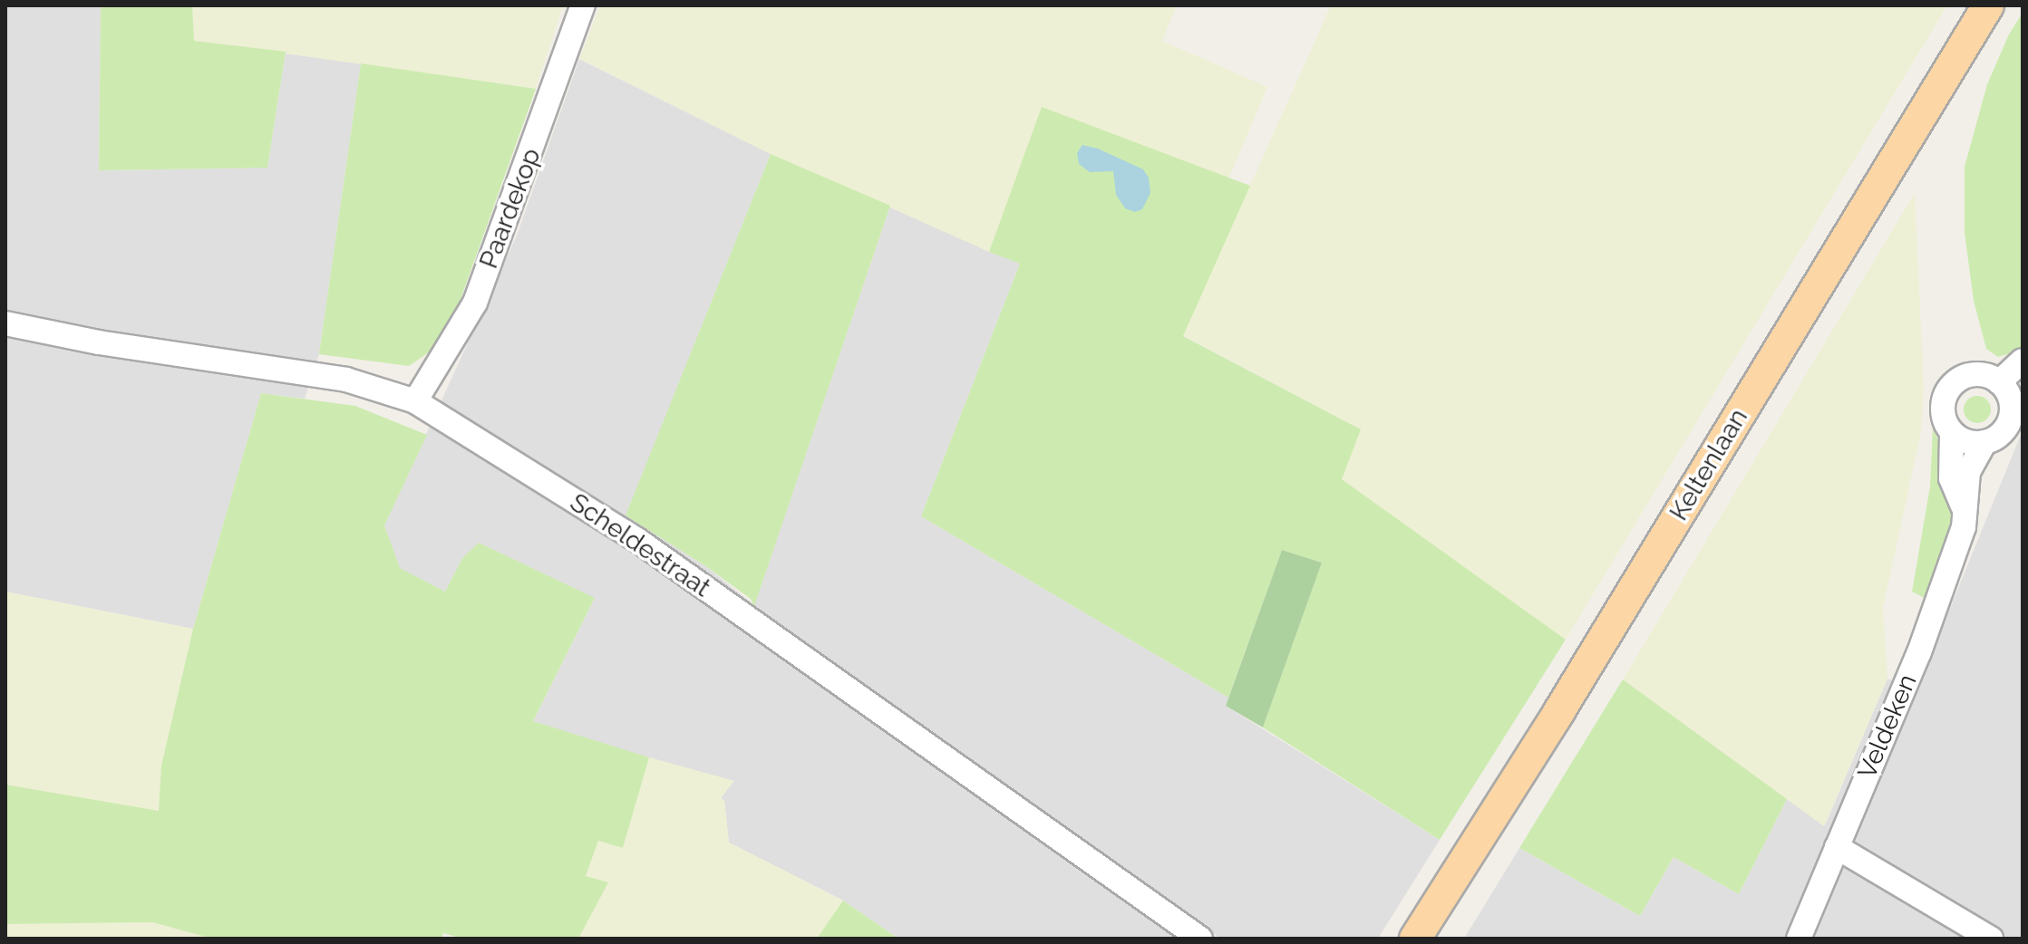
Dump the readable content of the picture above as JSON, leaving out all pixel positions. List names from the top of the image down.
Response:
{
  "streets": {
    "main road": ["Keltenlaan"],
    "street": ["Paardekop", "Scheldestraat", "Veldeken"]
  },
  "crossings": [
    ["Paardekop", "Scheldestraat"]
  ]
}
